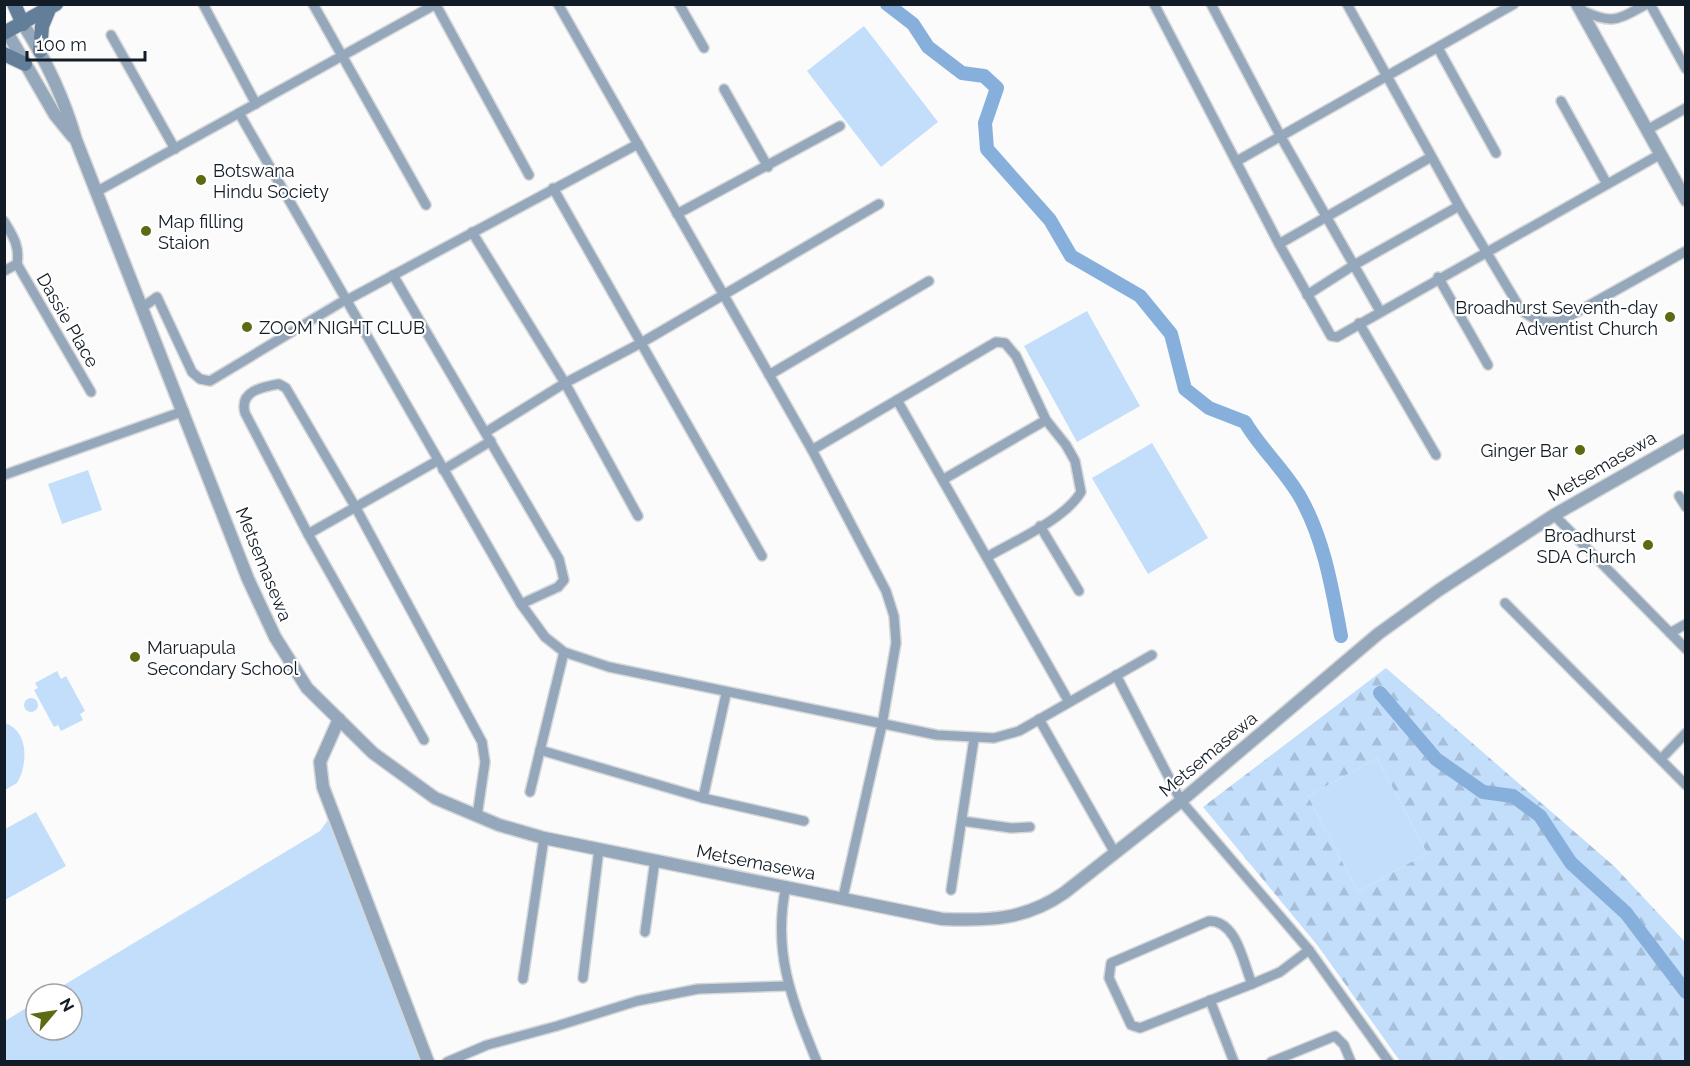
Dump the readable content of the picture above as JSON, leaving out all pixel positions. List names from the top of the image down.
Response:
{
  "streets": {
    "main road": ["Metsemasewa"],
    "street": ["Dassie Place"]
  },
  "places": [
    "Botswana Hindu Society",
    "Map filling Staion",
    "Broadhurst Seventh-day Adventist Church",
    "ZOOM NIGHT CLUB",
    "Ginger Bar",
    "Broadhurst SDA Church",
    "Maruapula Secondary School"
  ],
  "scale_bar": "100 m",
  "north": "top right"
}
